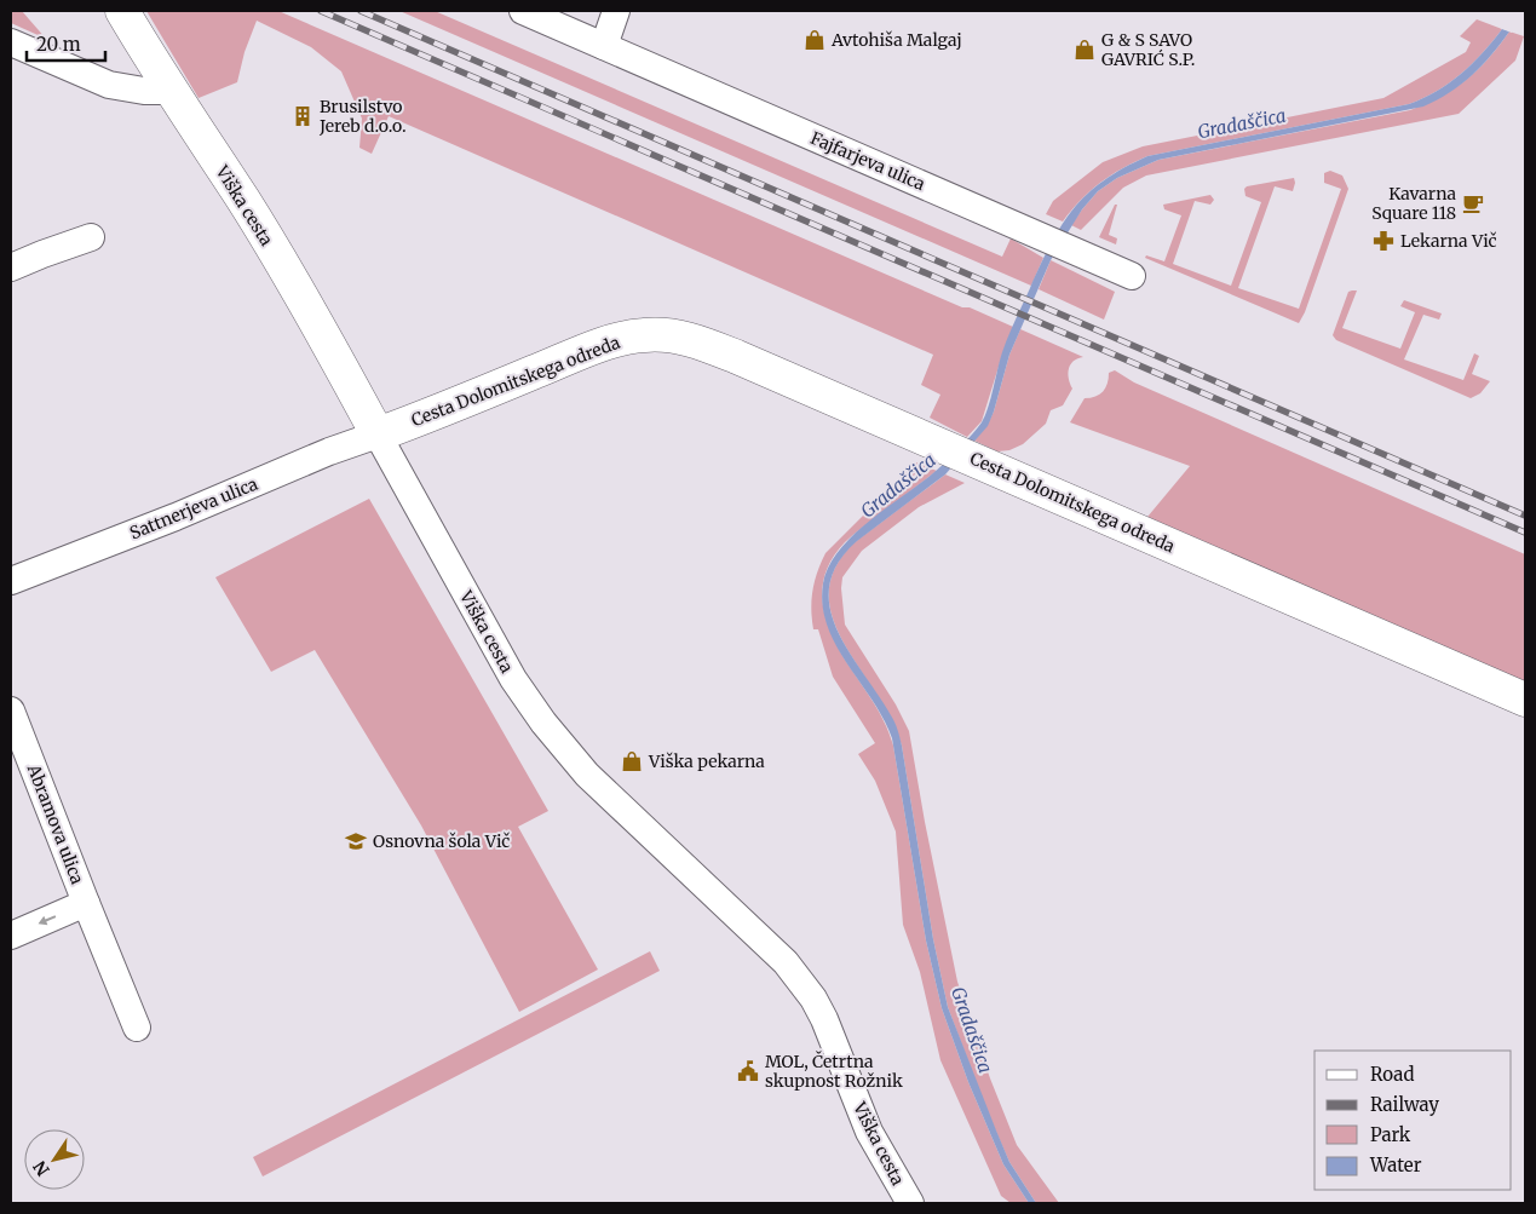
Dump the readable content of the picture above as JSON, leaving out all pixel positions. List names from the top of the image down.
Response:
{
  "streets": {
    "street": [
      "Fajfarjeva ulica",
      "Viška cesta",
      "Cesta Dolomitskega odreda",
      "Sattnerjeva ulica",
      "Abramova ulica"
    ]
  },
  "crossings": [
    ["Viška cesta", "Cesta Dolomitskega odreda"],
    ["Viška cesta", "Sattnerjeva ulica"],
    ["Cesta Dolomitskega odreda", "Sattnerjeva ulica"]
  ],
  "water": ["Gradaščica"],
  "places": {
    "shop": ["Avtohiša Malgaj", "G & S SAVO GAVRIĆ S.P.", "Viška pekarna"],
    "building": ["Brusilstvo Jereb d.o.o."],
    "cafe": ["Kavarna Square 118"],
    "pharmacy": ["Lekarna Vič"],
    "school or university": ["Osnovna šola Vič"],
    "public building": ["MOL, Četrtna skupnost Rožnik"]
  },
  "legend": [
    "Road",
    "Railway",
    "Park",
    "Water"
  ],
  "scale_bar": "20 m",
  "north": "bottom left"
}
